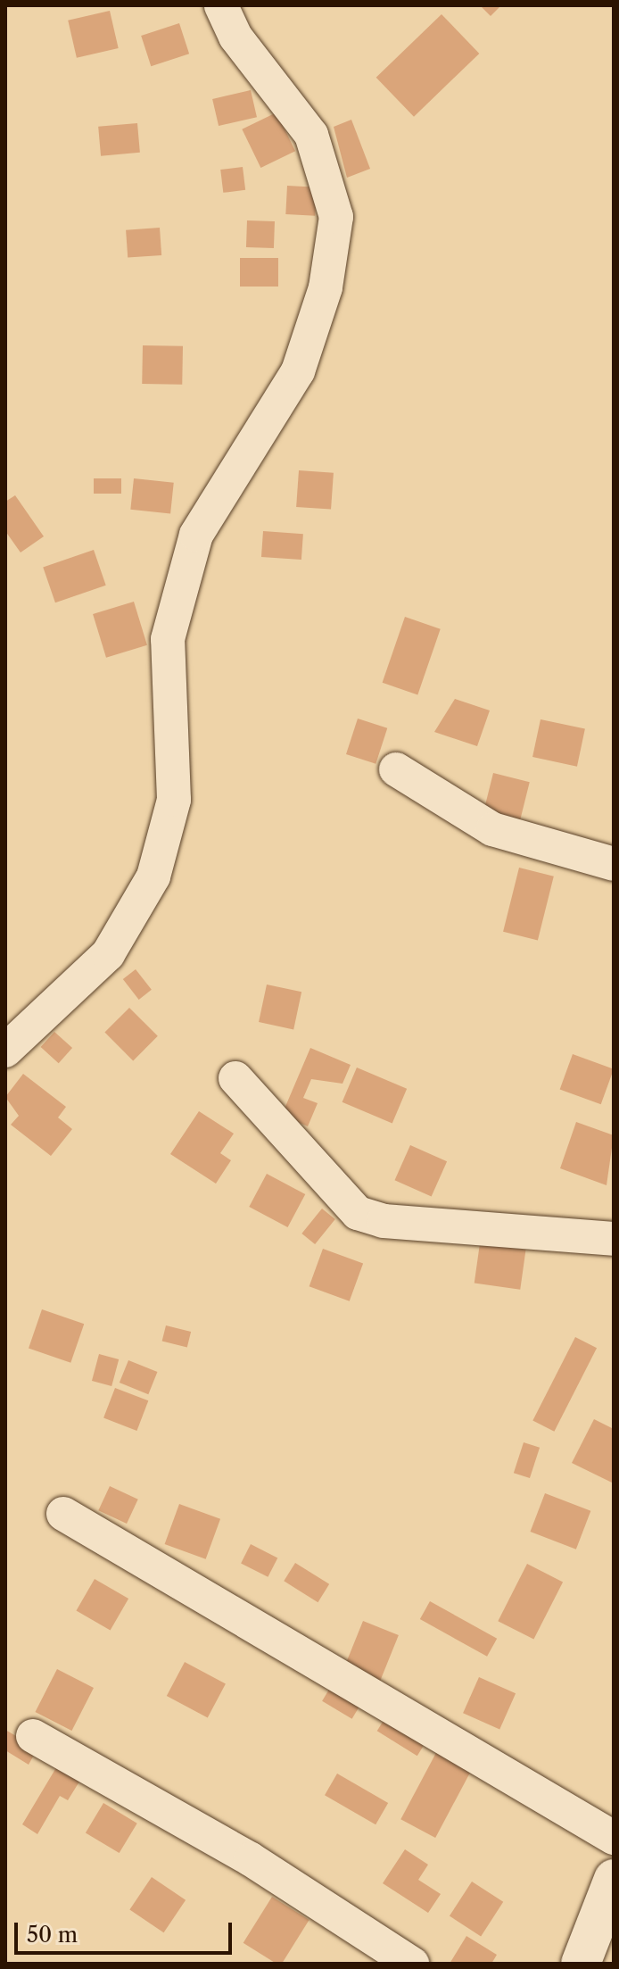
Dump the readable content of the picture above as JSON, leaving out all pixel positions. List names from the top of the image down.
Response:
{
  "scale_bar": "50 m"
}
